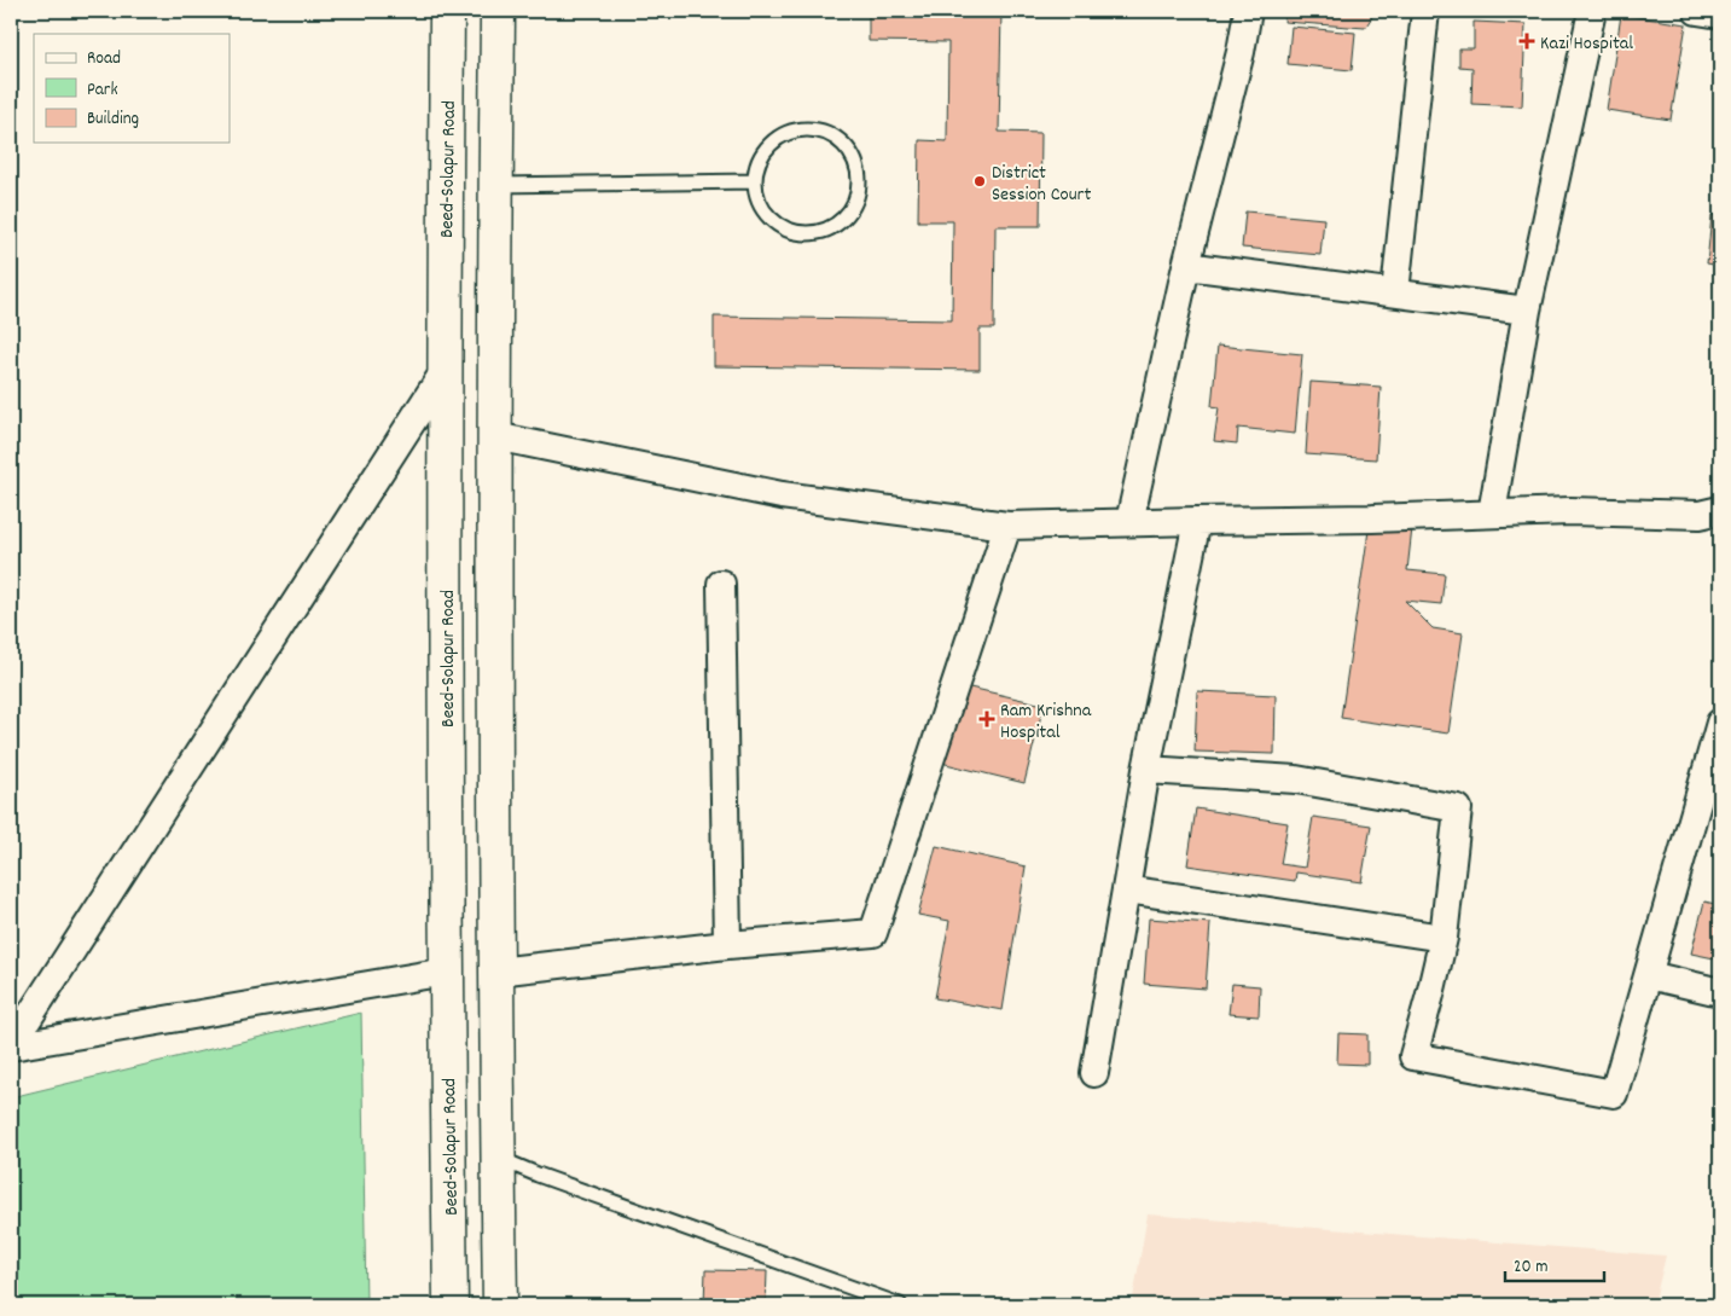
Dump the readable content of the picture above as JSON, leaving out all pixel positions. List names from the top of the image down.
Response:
{
  "streets": {
    "main road": ["Beed-Solapur Road"]
  },
  "places": {
    "health": ["Kazi Hospital", "Ram Krishna Hospital"],
    "other": ["District Session Court"]
  },
  "legend": ["Road", "Park", "Building"],
  "scale_bar": "20 m"
}
